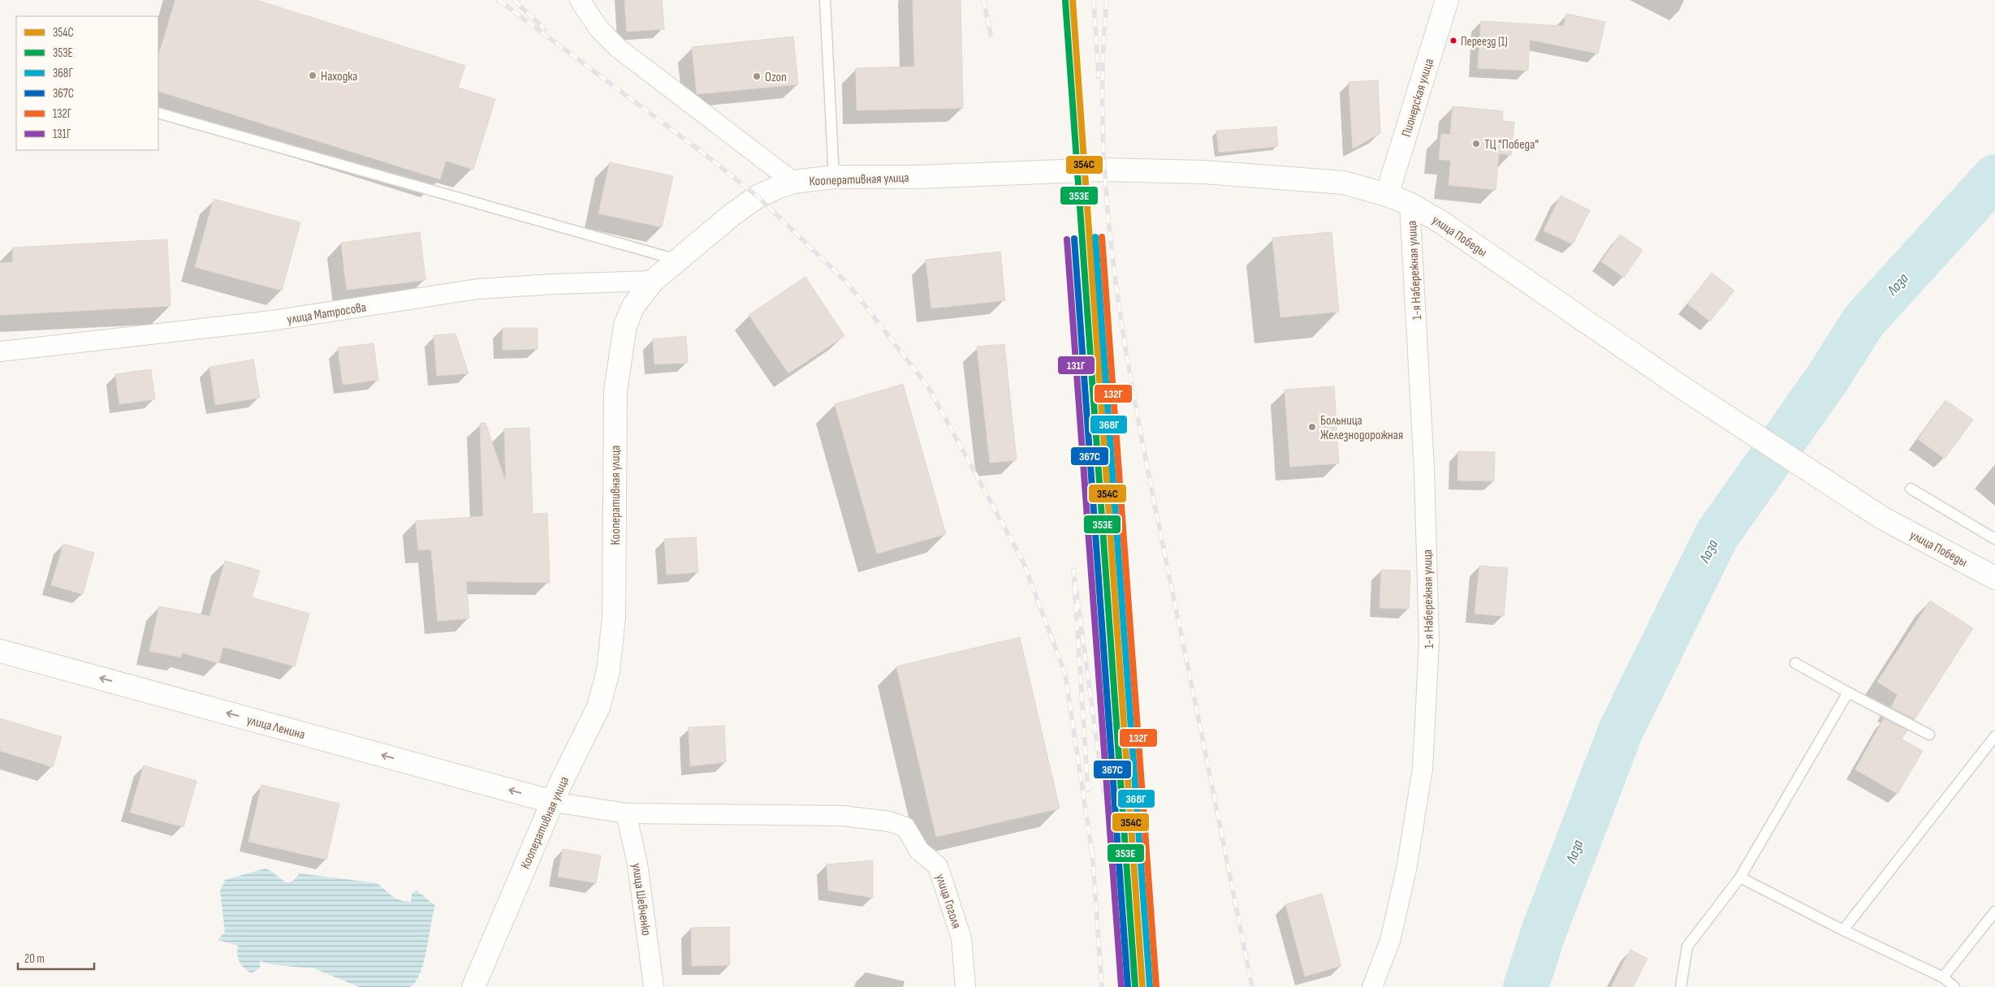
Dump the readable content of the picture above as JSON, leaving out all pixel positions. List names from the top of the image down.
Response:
{
  "streets": {
    "main road": [
      "Пионерская улица",
      "Кооперативная улица",
      "улица Победы",
      "улица Ленина"
    ],
    "street": [
      "1-я Набережная улица",
      "улица Матросова",
      "улица Шевченко",
      "улица Гоголя"
    ]
  },
  "crossings": [
    ["Пионерская улица", "улица Победы"],
    ["Кооперативная улица", "улица Победы"],
    ["Кооперативная улица", "улица Матросова"],
    ["Кооперативная улица", "улица Ленина"],
    ["улица Победы", "1-я Набережная улица"],
    ["улица Шевченко", "улица Гоголя"]
  ],
  "one_way": ["улица Ленина"],
  "water": ["Лоза"],
  "places": [
    "Переезд (1)",
    "Находка",
    "Ozon",
    "ТЦ \"Победа\"",
    "Больница Железнодорожная"
  ],
  "lines": [
    "transit line 354С",
    "transit line 353Е",
    "transit line 368Г",
    "transit line 132Г",
    "transit line 367С",
    "transit line 131Г"
  ],
  "legend": [
    "354С",
    "353Е",
    "368Г",
    "367С",
    "132Г",
    "131Г"
  ],
  "scale_bar": "20 m"
}
